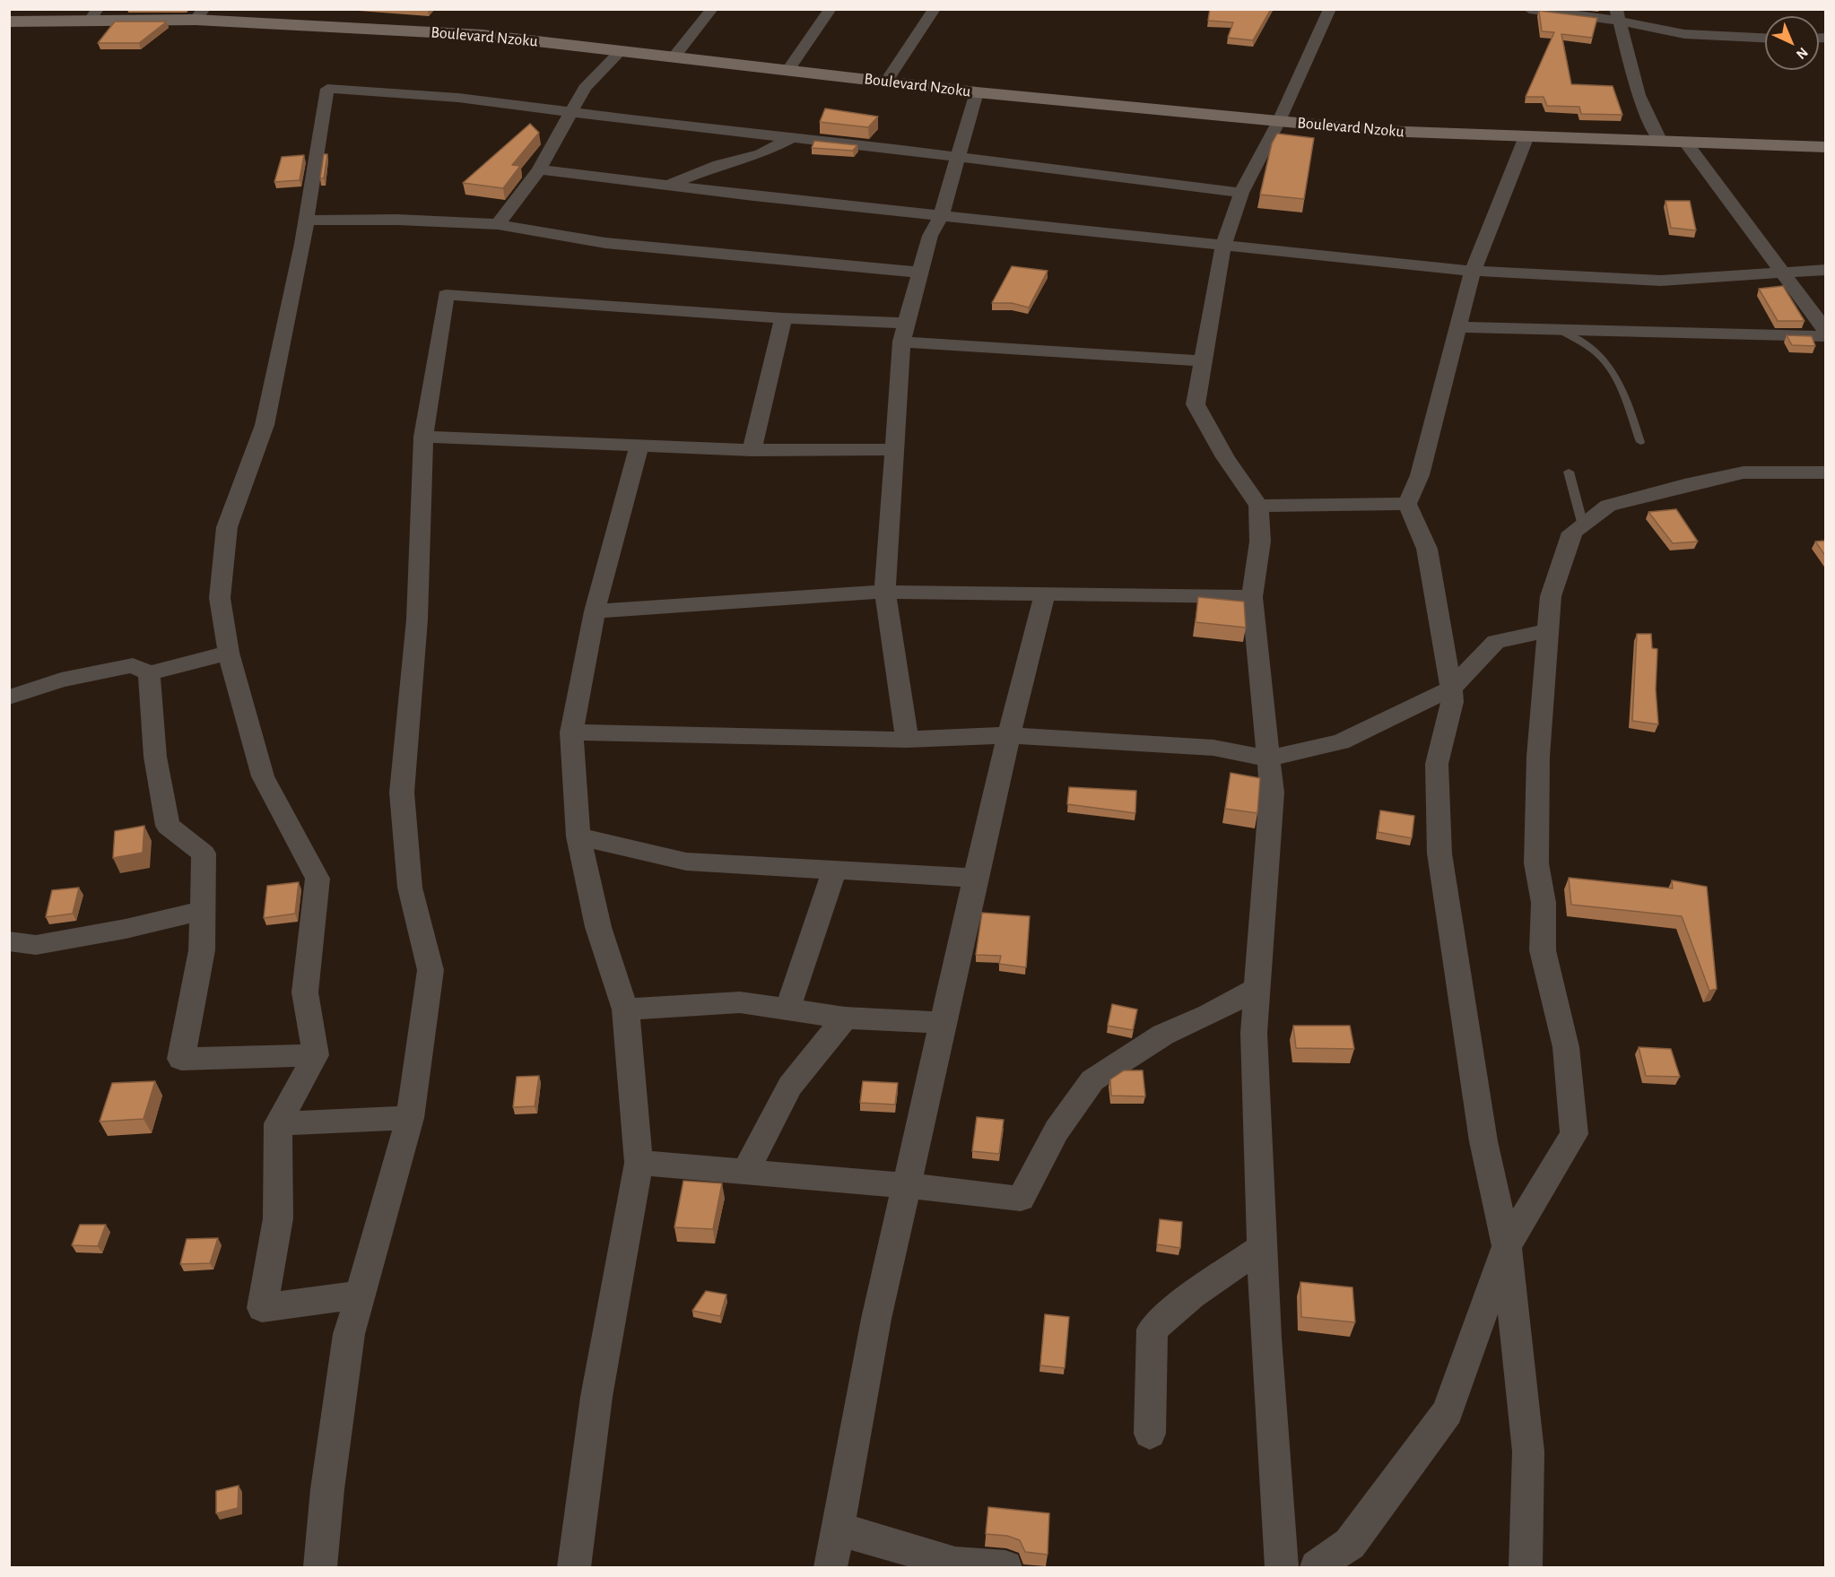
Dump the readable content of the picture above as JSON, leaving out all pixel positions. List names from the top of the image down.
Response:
{
  "streets": {
    "street": ["Boulevard Nzoku"]
  },
  "north": "bottom right"
}
